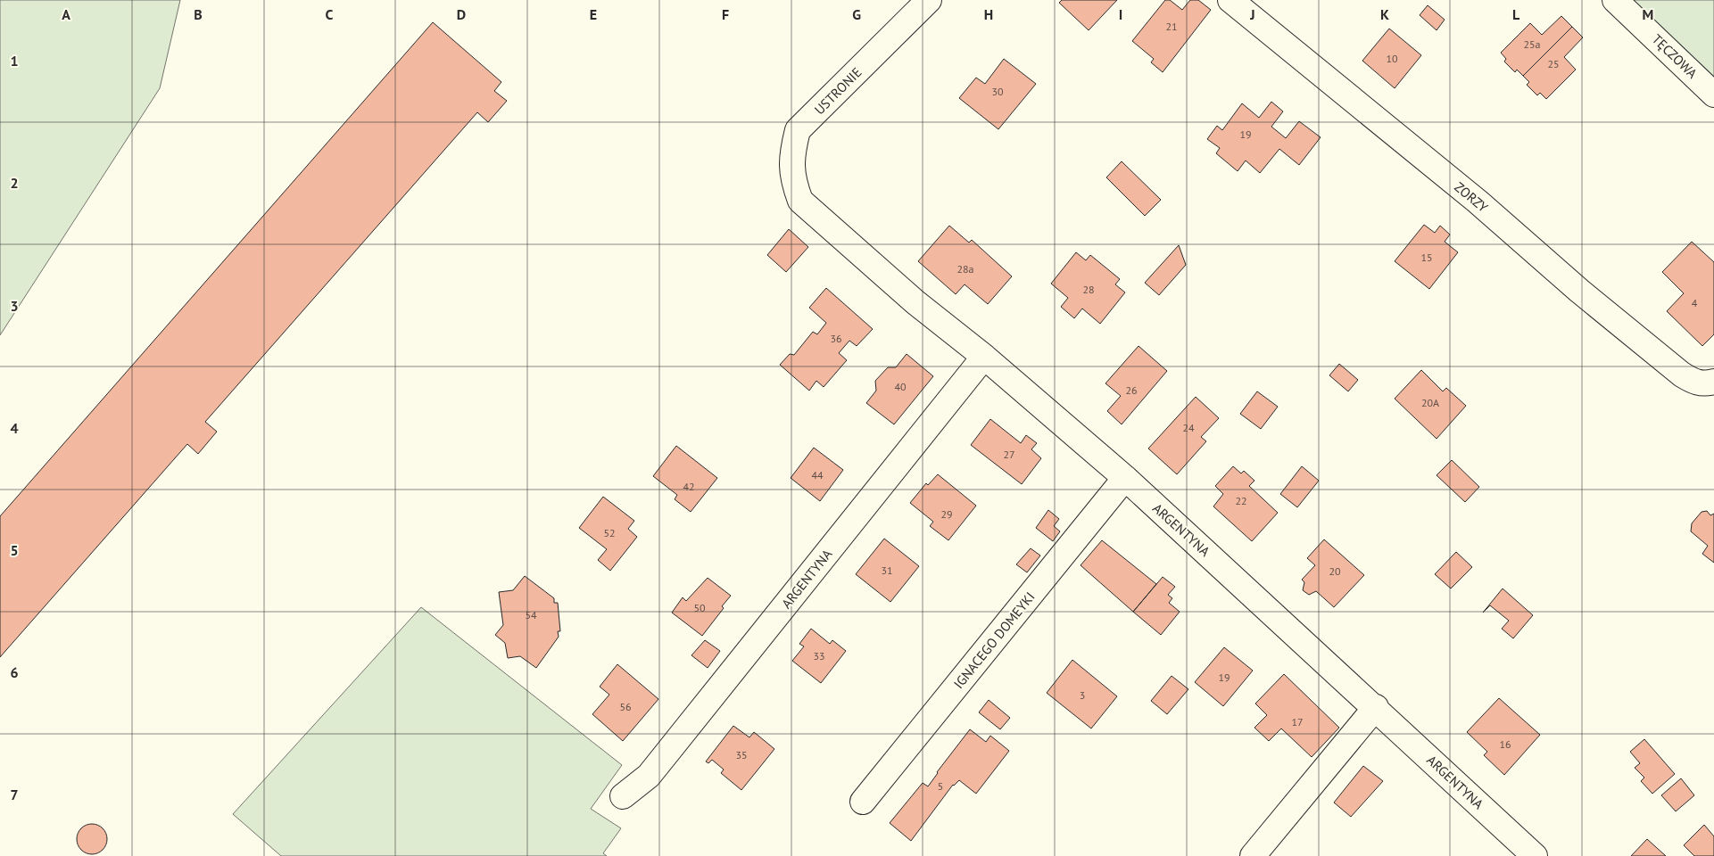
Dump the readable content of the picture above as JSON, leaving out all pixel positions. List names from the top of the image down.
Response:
{
  "streets": {
    "street": [
      "TĘCZOWA",
      "USTRONIE",
      "ZORZY",
      "ARGENTYNA",
      "IGNACEGO DOMEYKI"
    ]
  },
  "crossings": [
    ["USTRONIE", "ARGENTYNA"],
    ["ARGENTYNA", "IGNACEGO DOMEYKI"]
  ],
  "house_numbers": [
    "21",
    "25a",
    "10",
    "25",
    "30",
    "19",
    "15",
    "28a",
    "28",
    "4",
    "36",
    "40",
    "26",
    "20A",
    "24",
    "27",
    "44",
    "42",
    "22",
    "29",
    "52",
    "31",
    "20",
    "50",
    "54",
    "33",
    "19",
    "3",
    "56",
    "17",
    "16",
    "35",
    "5"
  ],
  "grid": {
    "columns": [
      "A",
      "B",
      "C",
      "D",
      "E",
      "F",
      "G",
      "H",
      "I",
      "J",
      "K",
      "L",
      "M"
    ],
    "rows": [
      "1",
      "2",
      "3",
      "4",
      "5",
      "6",
      "7"
    ]
  }
}
